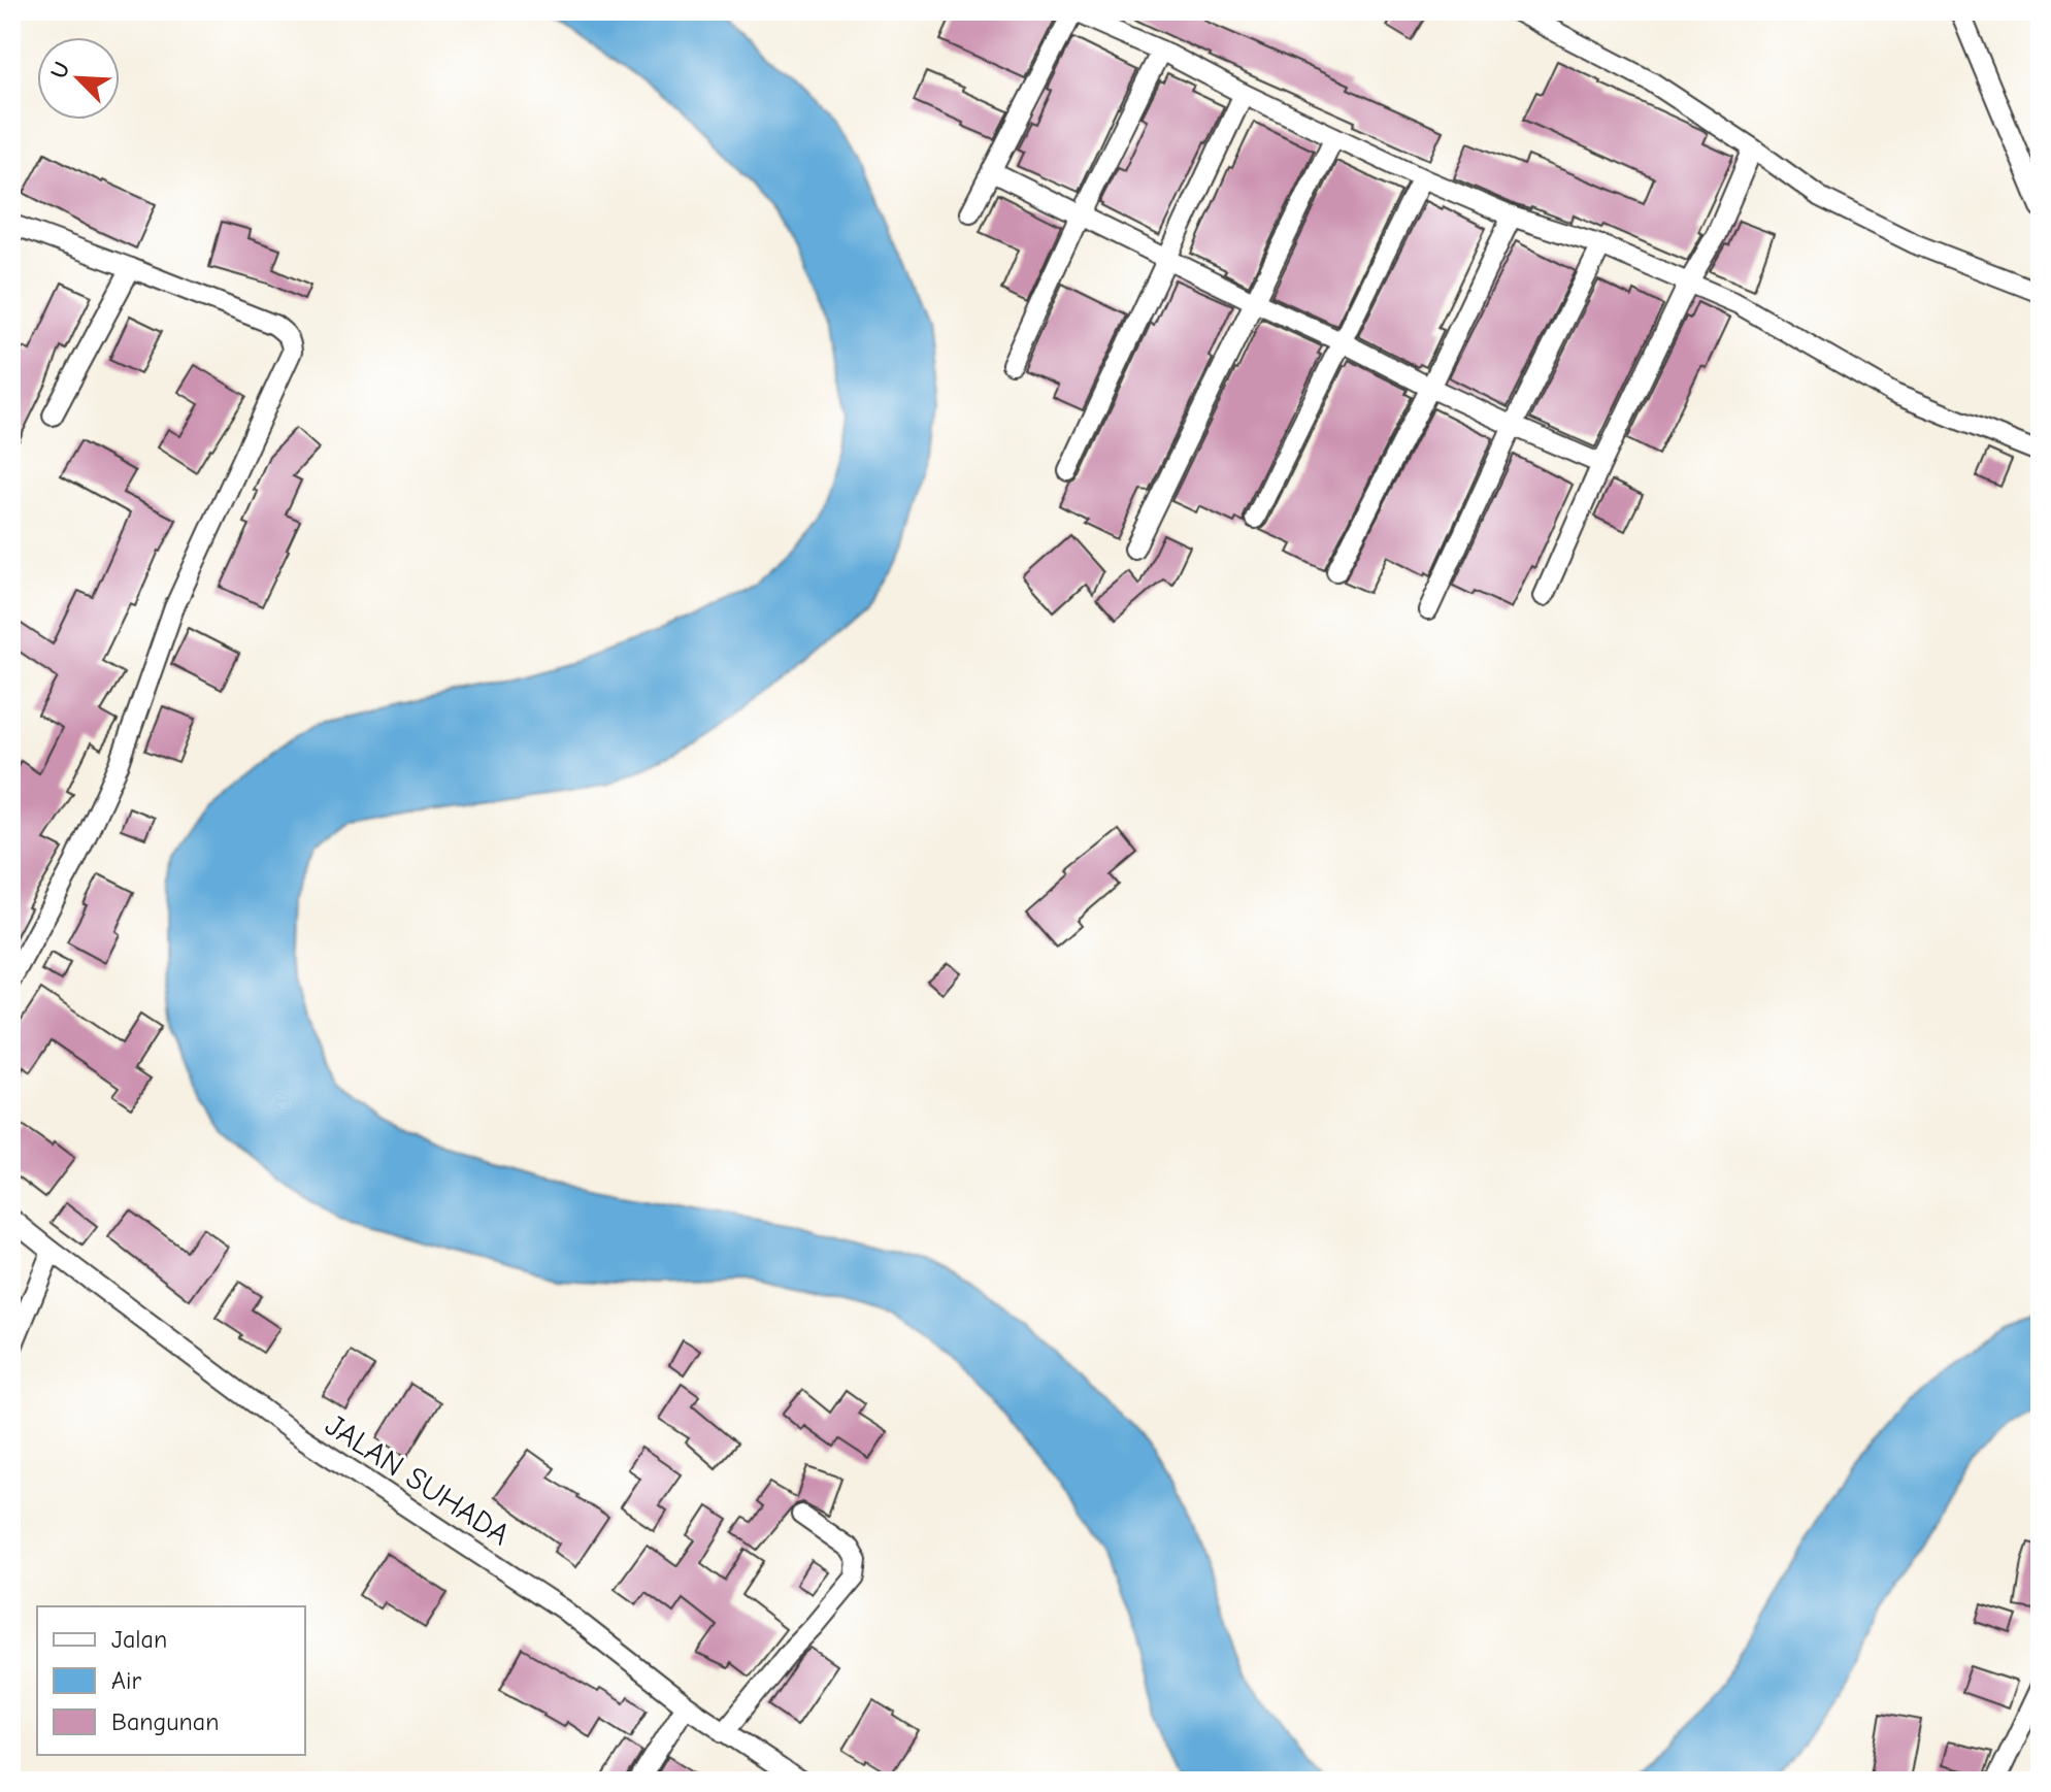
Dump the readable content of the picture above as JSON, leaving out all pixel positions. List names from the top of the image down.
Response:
{
  "streets": {
    "street": ["JALAN SUHADA"]
  },
  "legend": ["Jalan", "Air", "Bangunan"],
  "north": "top left"
}
